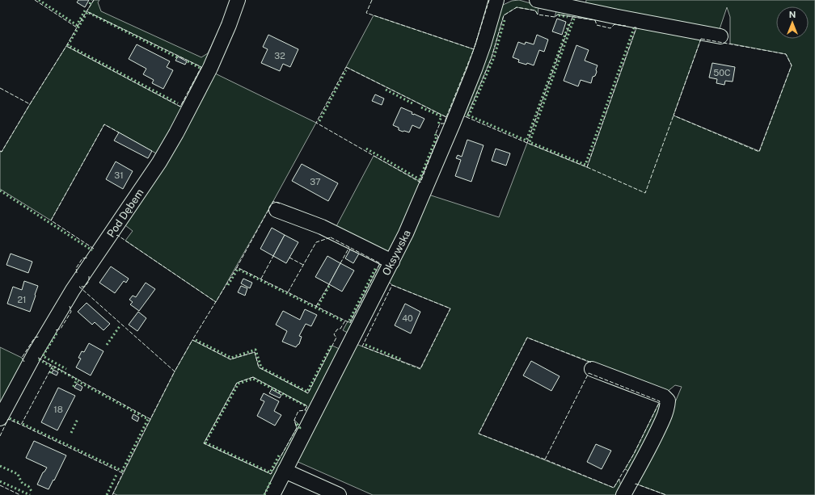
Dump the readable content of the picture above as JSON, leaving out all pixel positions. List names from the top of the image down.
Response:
{
  "streets": {
    "street": ["Pod Dębem", "Oksywska"]
  },
  "house_numbers": [
    "32",
    "50C",
    "31",
    "37",
    "21",
    "40",
    "18"
  ],
  "north": "top"
}
